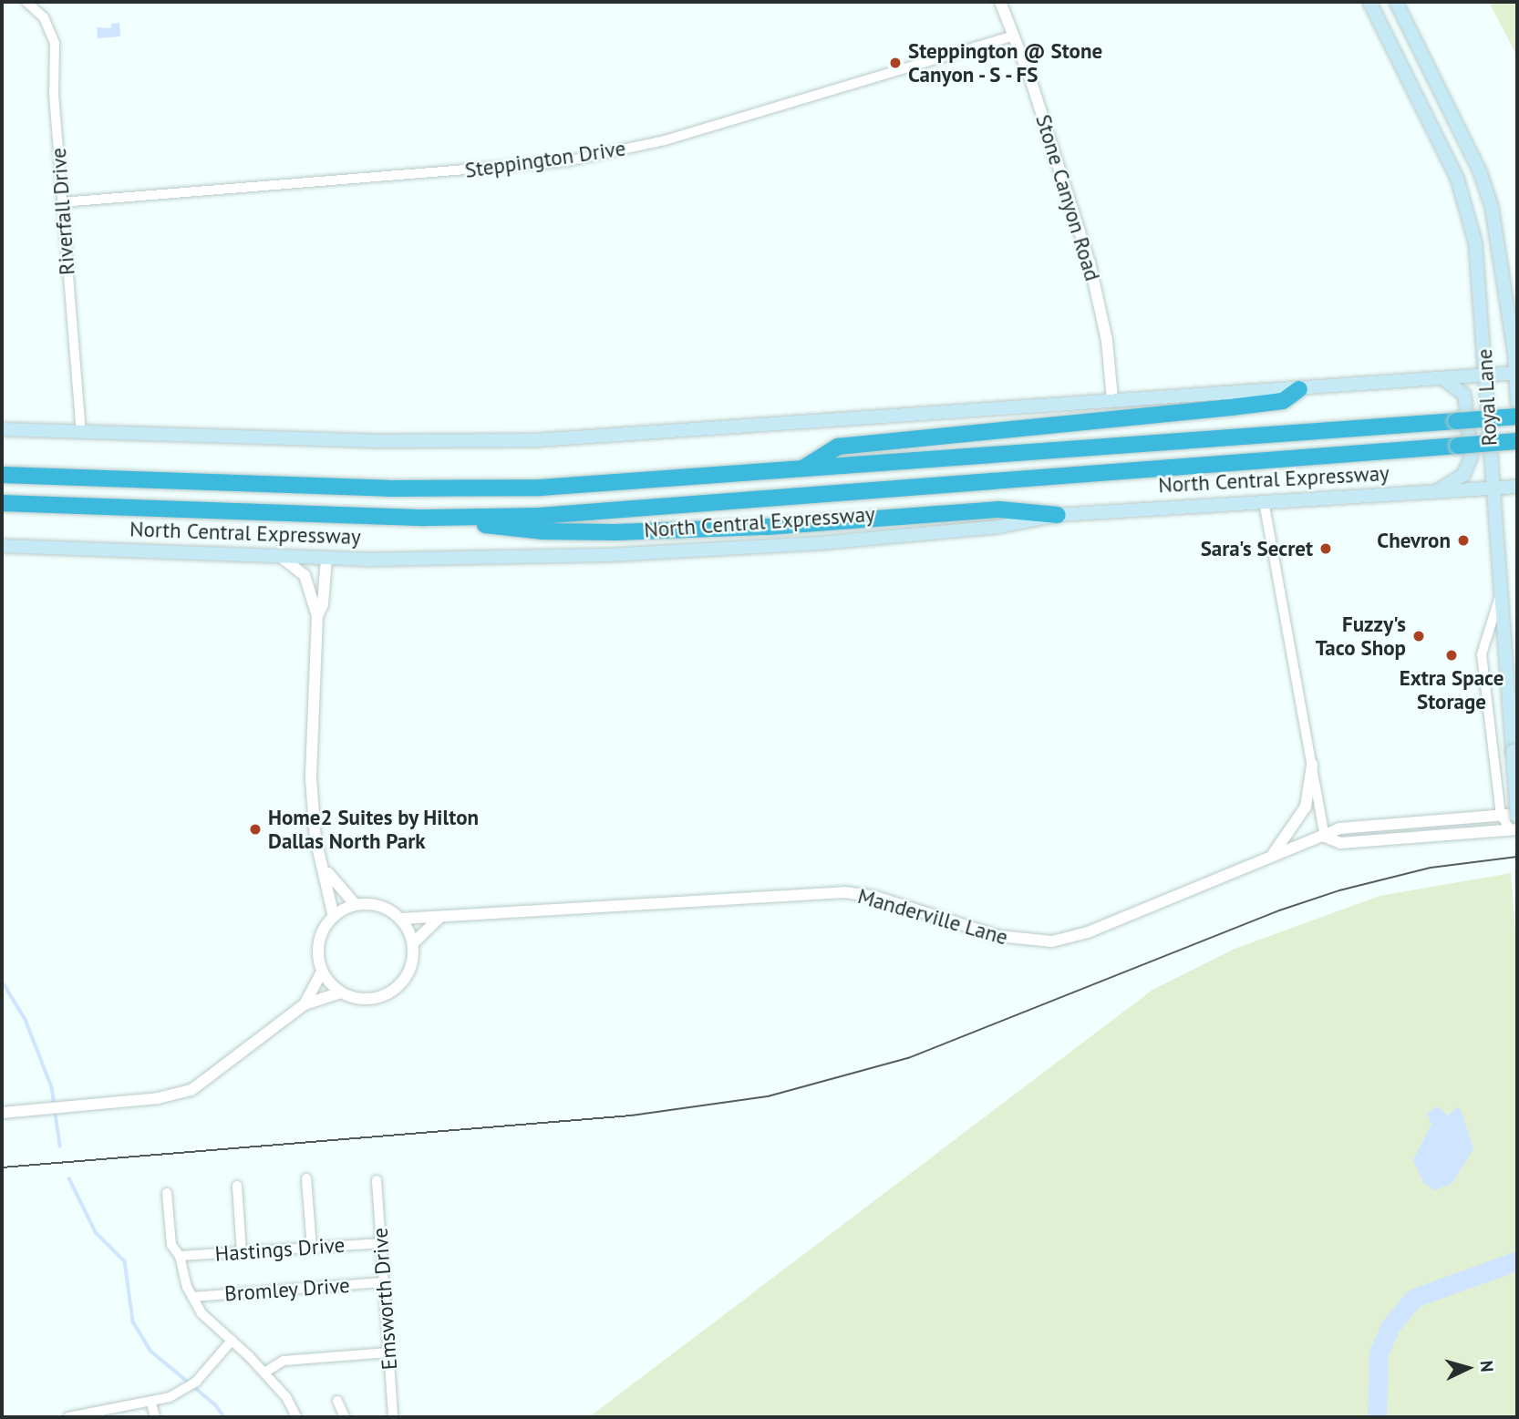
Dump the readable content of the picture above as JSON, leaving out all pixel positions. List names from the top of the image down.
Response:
{
  "streets": {
    "highway": ["North Central Expressway"],
    "main road": ["Royal Lane"],
    "street": [
      "Steppington Drive",
      "Stone Canyon Road",
      "Riverfall Drive",
      "Manderville Lane",
      "Hastings Drive",
      "Bromley Drive",
      "Emsworth Drive"
    ]
  },
  "crossings": [
    ["Steppington Drive", "Stone Canyon Road"],
    ["Steppington Drive", "Riverfall Drive"],
    ["Royal Lane", "North Central Expressway"],
    ["Royal Lane", "Manderville Lane"],
    ["Hastings Drive", "Emsworth Drive"],
    ["Bromley Drive", "Emsworth Drive"]
  ],
  "places": [
    "Steppington @ Stone Canyon - S - FS",
    "Chevron",
    "Sara's Secret",
    "Fuzzy's Taco Shop",
    "Extra Space Storage",
    "Home2 Suites by Hilton Dallas North Park"
  ],
  "north": "right"
}
